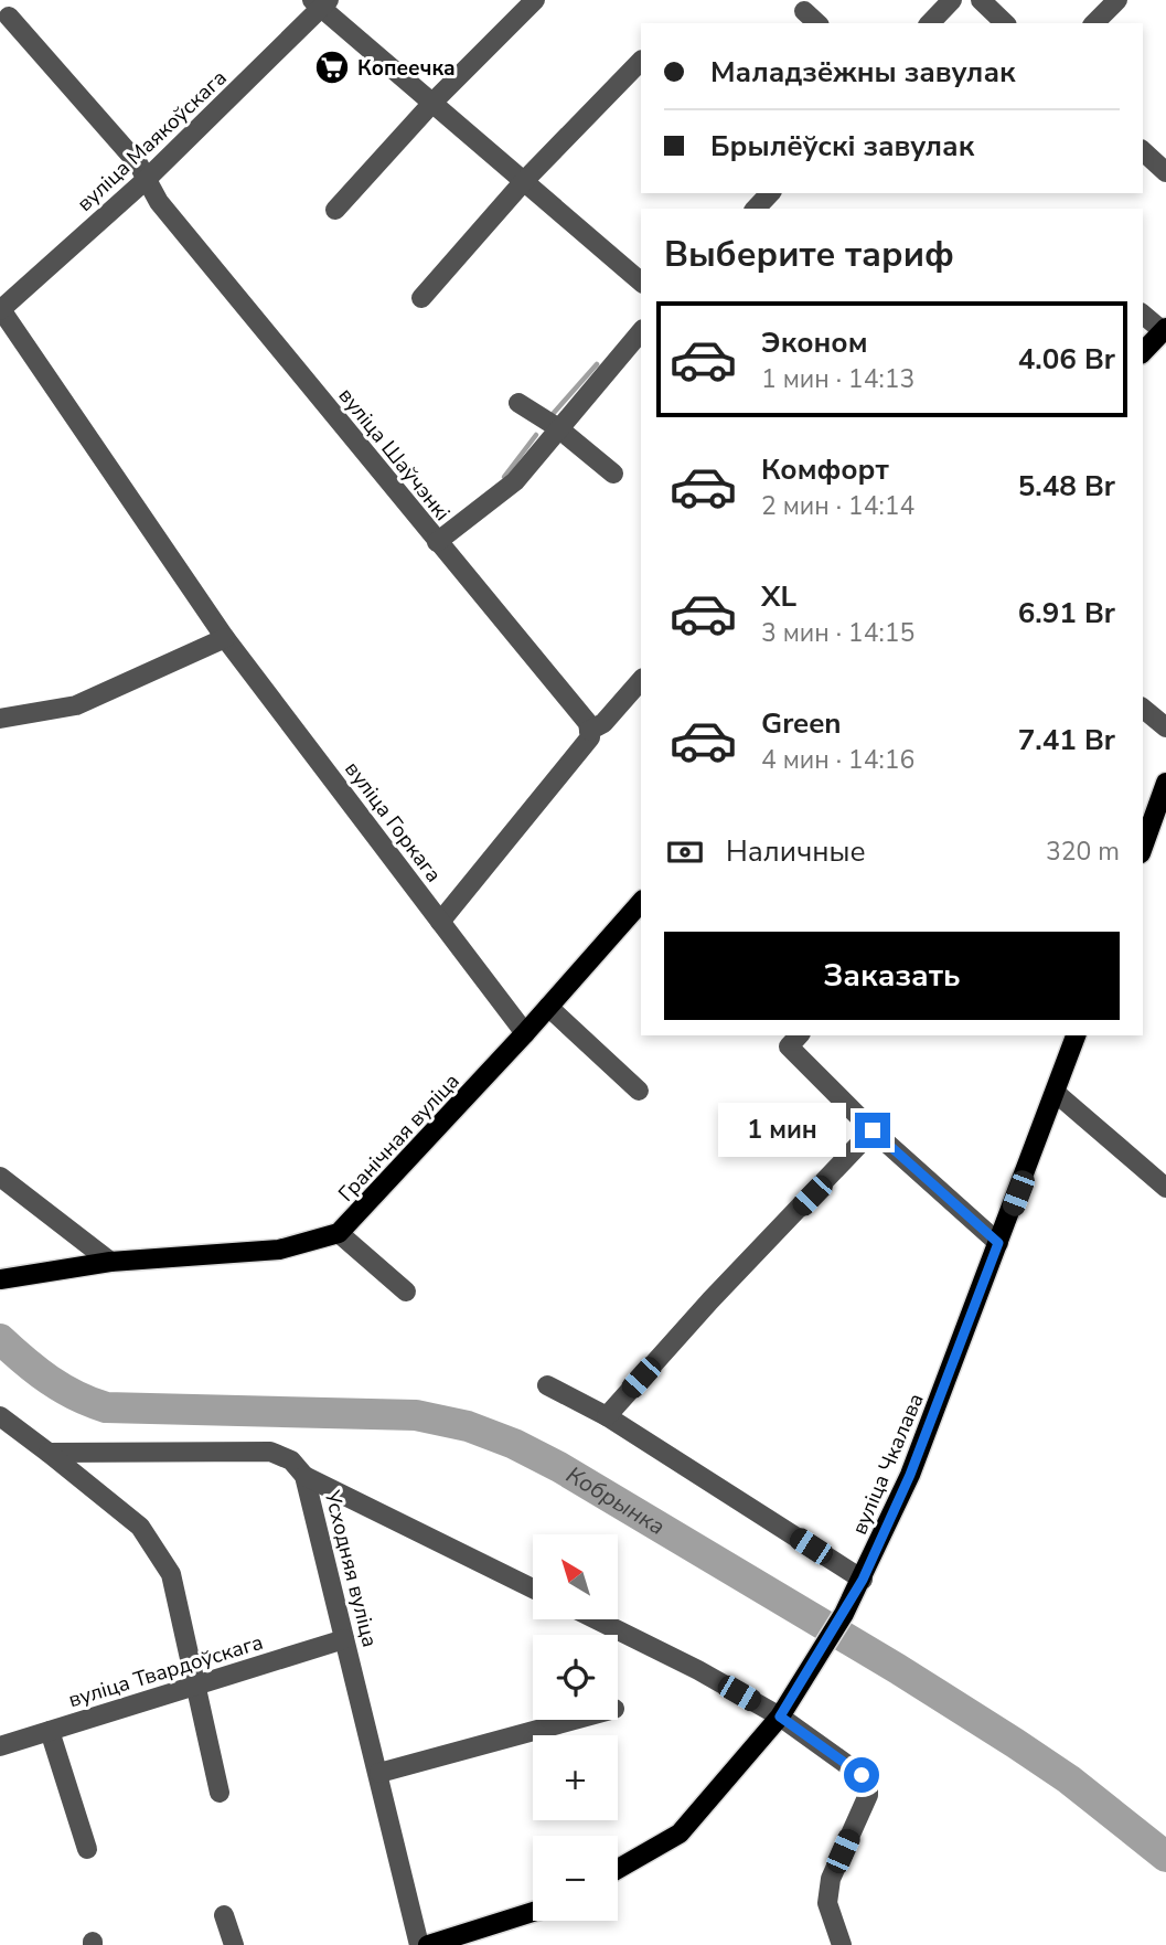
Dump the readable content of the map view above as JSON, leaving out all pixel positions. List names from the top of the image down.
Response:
{
  "streets": {
    "main road": ["Гранічная вуліца", "вуліца Чкалава"],
    "street": [
      "вуліца Маякоўскага",
      "вуліца Шаўчэнкі",
      "вуліца Горкага",
      "Усходняя вуліца",
      "вуліца Твардоўскага"
    ]
  },
  "crossings": [
    ["вуліца Маякоўскага", "вуліца Шаўчэнкі"],
    ["вуліца Маякоўскага", "вуліца Горкага"],
    ["вуліца Горкага", "Гранічная вуліца"],
    ["Усходняя вуліца", "вуліца Твардоўскага"]
  ],
  "water": ["Кобрынка"],
  "places": {
    "supermarket": ["Копеечка"]
  },
  "north": "top left",
  "page": {
    "banner": ["Маладзёжны завулак", "Брылёўскі завулак"],
    "heading": "Выберите тариф",
    "list": [
      {
        "name": "Эконом",
        "note": "1 мин · 14:13",
        "value": "4.06 Br"
      },
      {
        "name": "Комфорт",
        "note": "2 мин · 14:14",
        "value": "5.48 Br"
      },
      {
        "name": "XL",
        "note": "3 мин · 14:15",
        "value": "6.91 Br"
      },
      {
        "name": "Green",
        "note": "4 мин · 14:16",
        "value": "7.41 Br"
      }
    ],
    "pay": ["Наличные", "320 m"],
    "buttons": "Заказать",
    "bubble": "1 мин",
    "map_buttons": ["+", "−"]
  }
}
